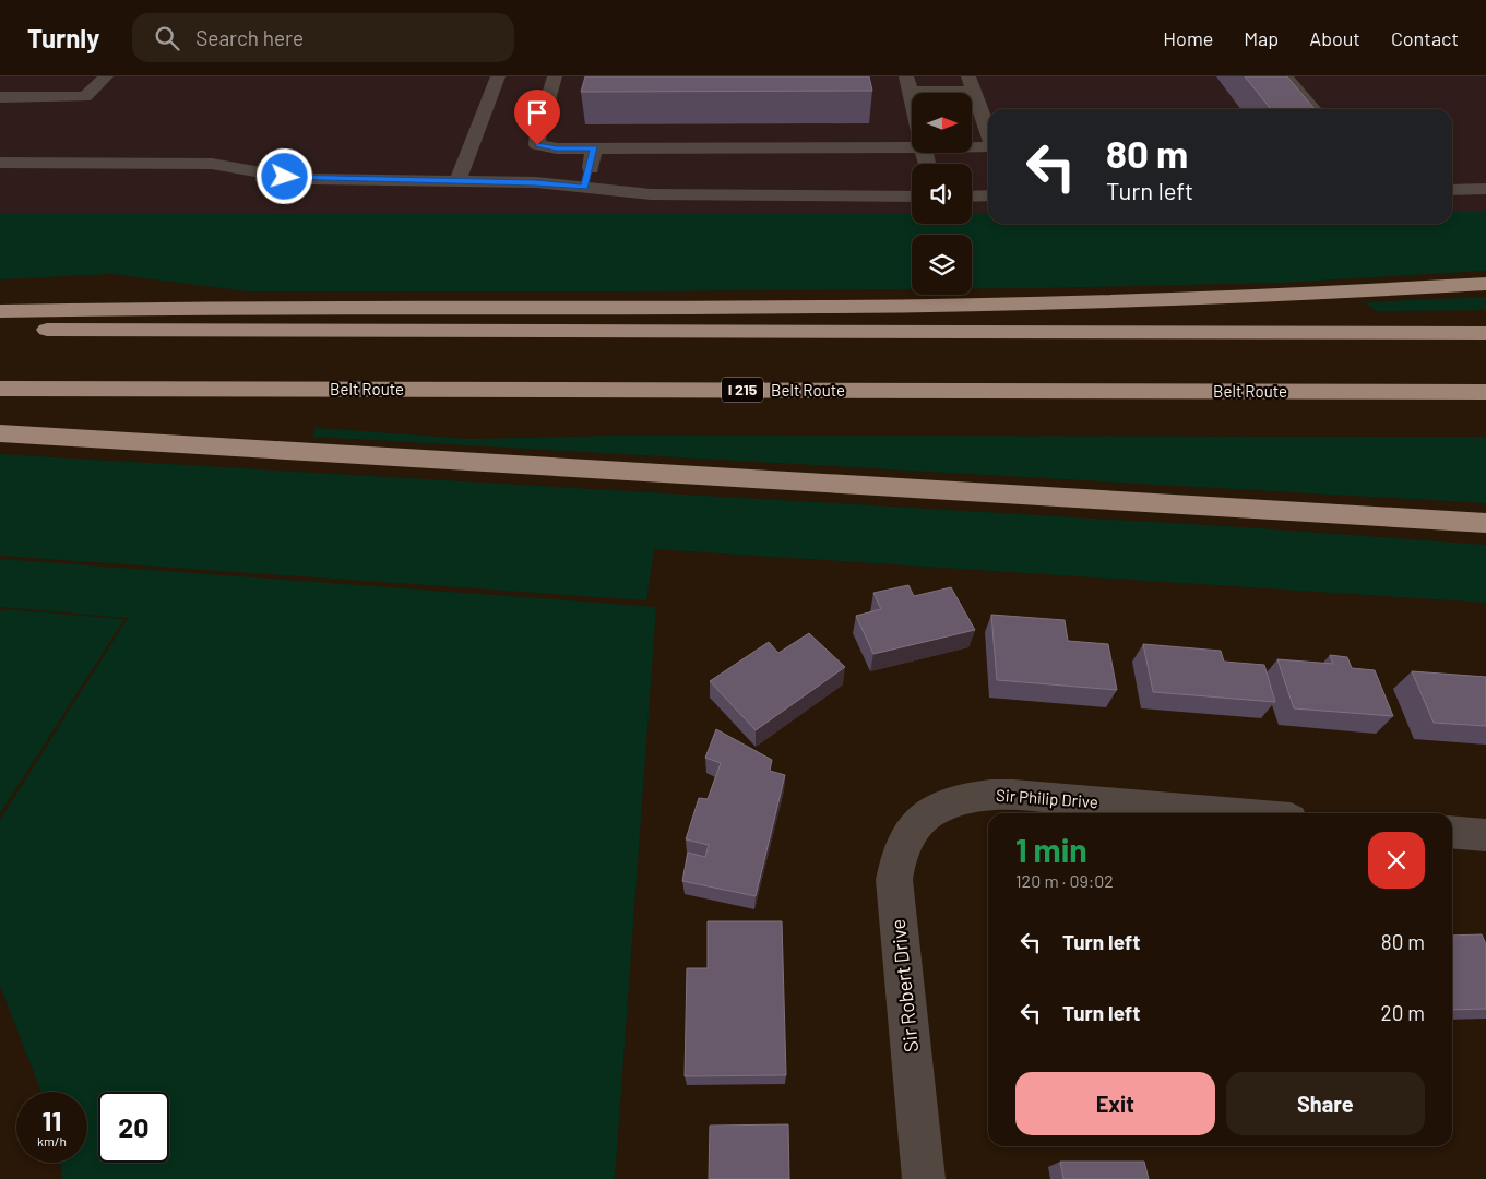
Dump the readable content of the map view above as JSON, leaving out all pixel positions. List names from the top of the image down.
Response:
{
  "streets": {
    "highway": ["Belt Route", "I 215"],
    "street": ["Sir Philip Drive", "Sir Robert Drive"]
  },
  "crossings": [
    ["Sir Philip Drive", "Sir Robert Drive"]
  ],
  "north": "right",
  "page": {
    "header": "Turnly",
    "search": "Search here",
    "nav": [
      "Home",
      "Map",
      "About",
      "Contact"
    ],
    "turn": ["80 m", "Turn left"],
    "heading": ["1 min", "120 m · 09:02"],
    "list": [
      {
        "name": "Turn left",
        "value": "80 m"
      },
      {
        "name": "Turn left",
        "value": "20 m"
      }
    ],
    "buttons": ["Exit", "Share"],
    "speed": "11 km/h",
    "limit": "20"
  }
}
